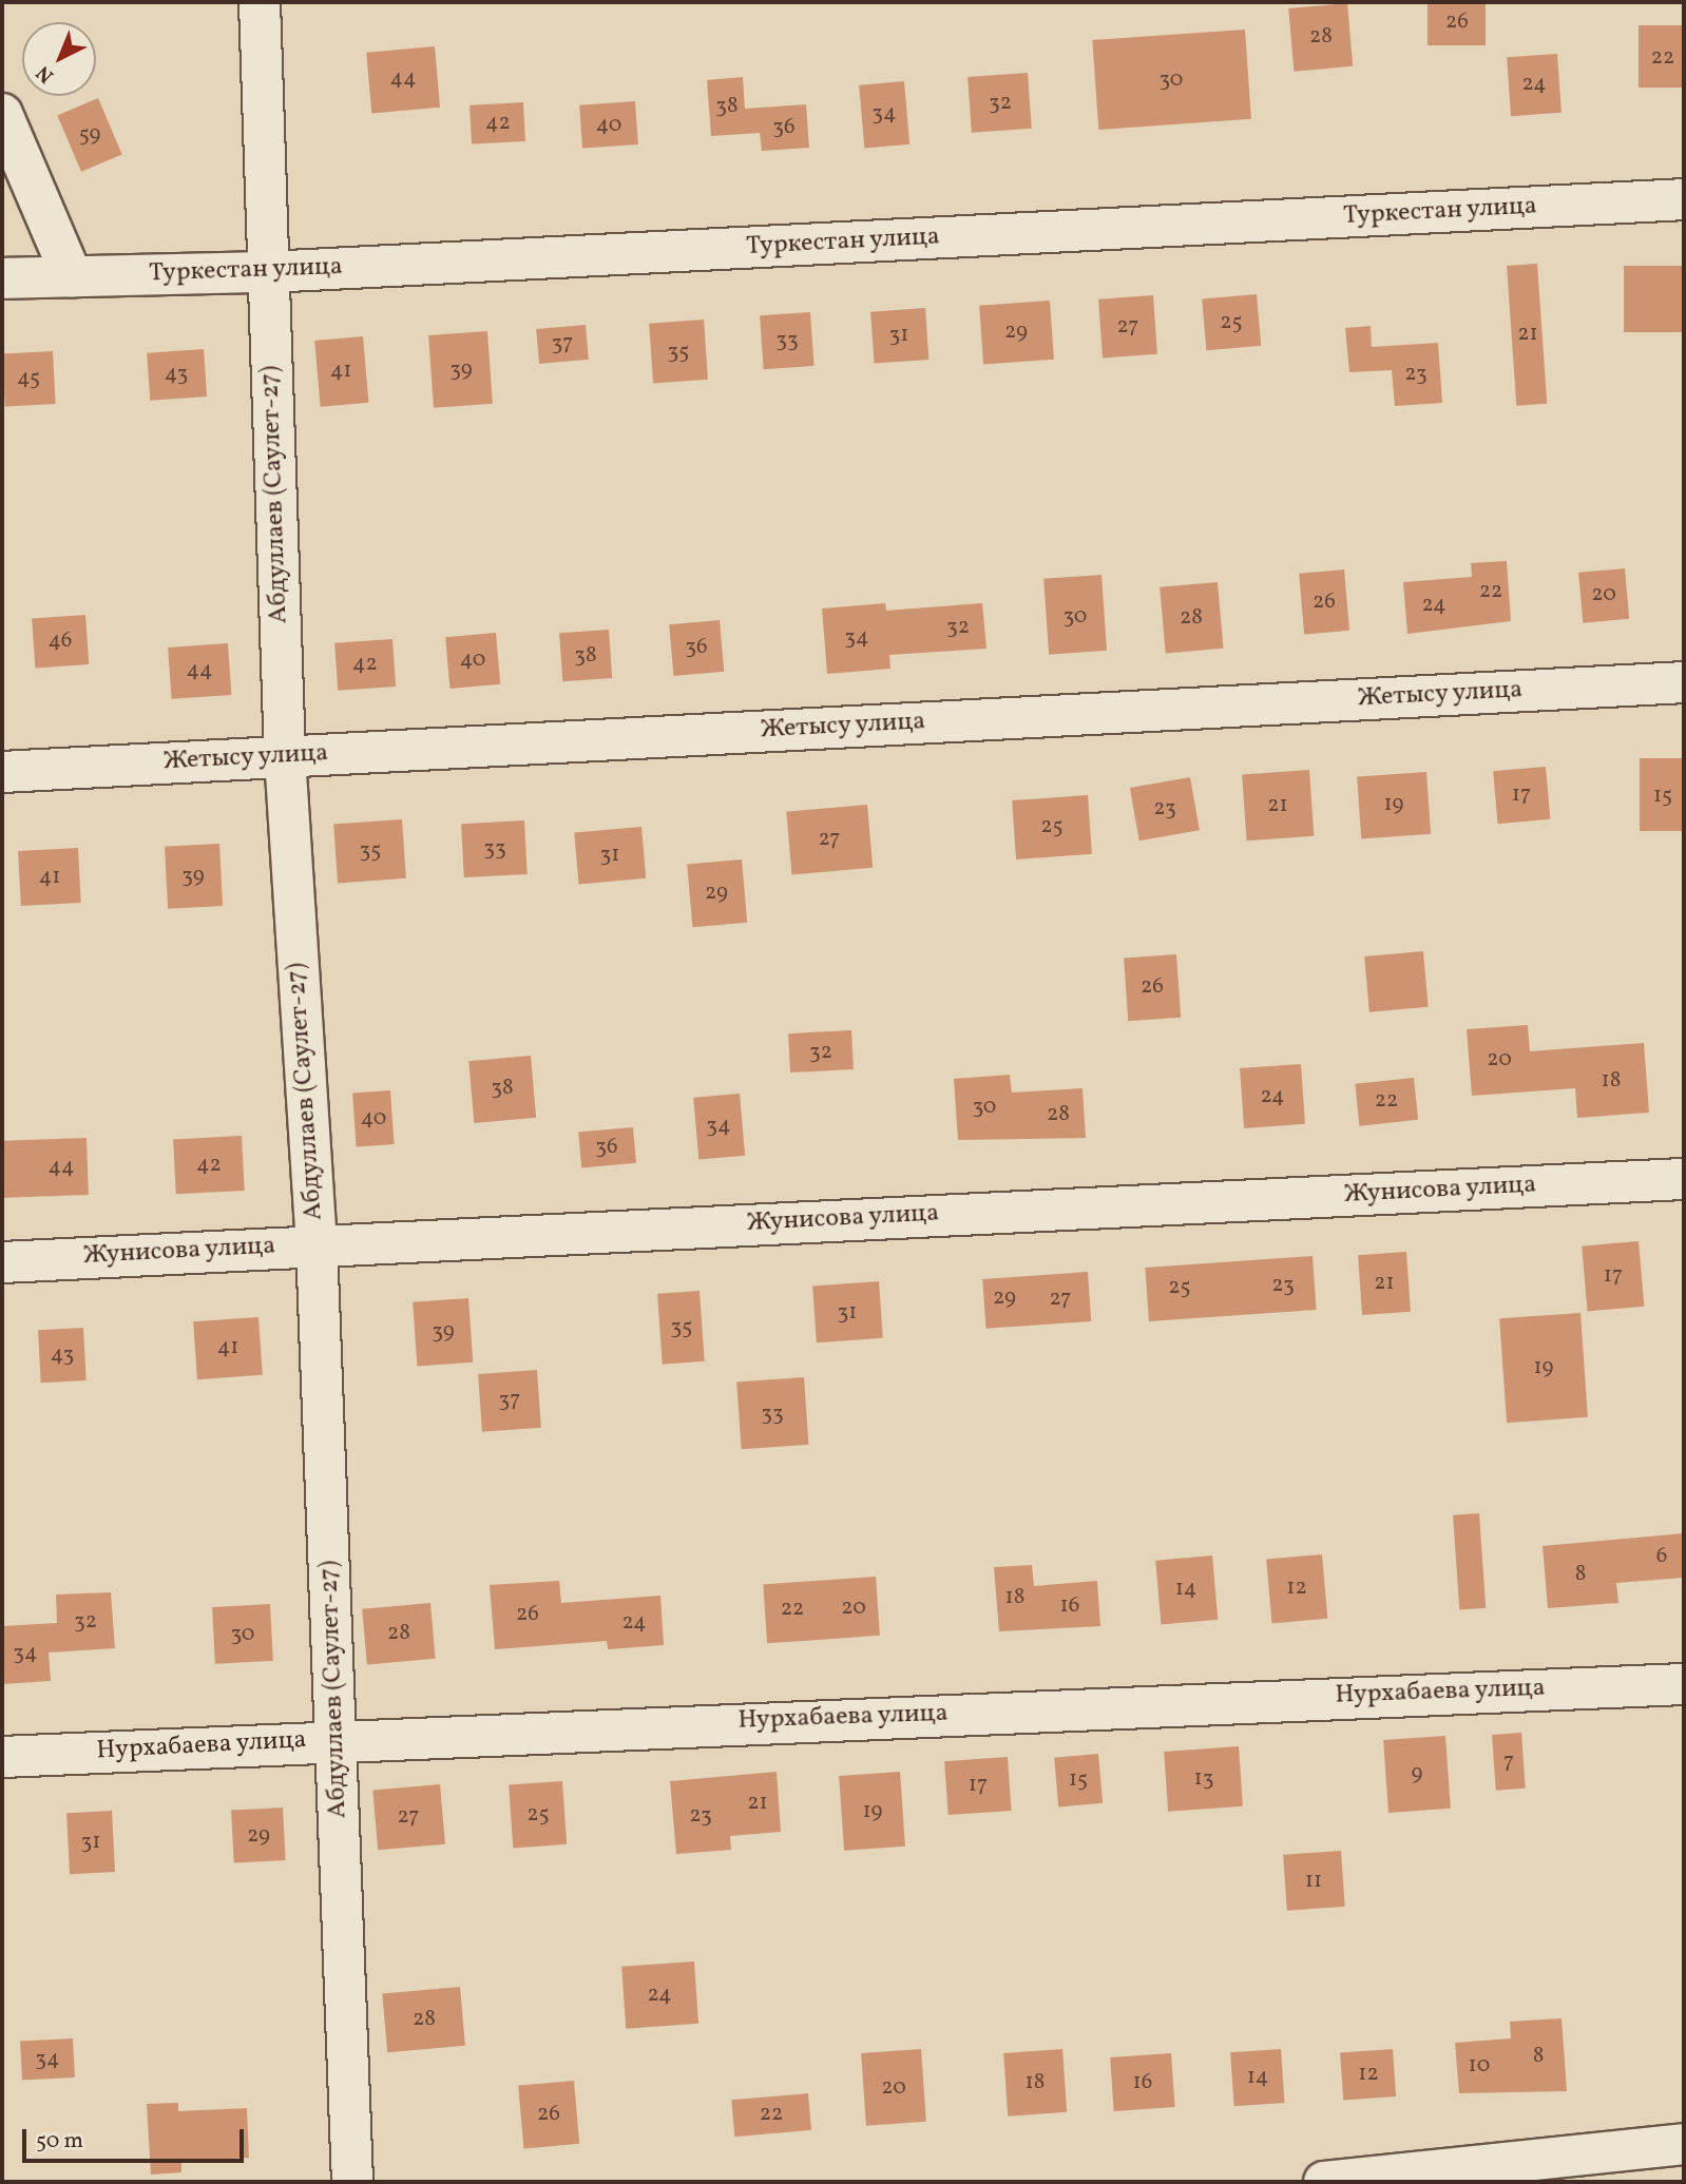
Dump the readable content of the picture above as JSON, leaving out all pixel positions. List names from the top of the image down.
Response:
{
  "streets": {
    "street": [
      "Туркестан улица",
      "Абдуллаев (Саулет-27)",
      "Жетысу улица",
      "Жунисова улица",
      "Нурхабаева улица"
    ]
  },
  "crossings": [
    ["Туркестан улица", "Абдуллаев (Саулет-27)"],
    ["Абдуллаев (Саулет-27)", "Жетысу улица"],
    ["Абдуллаев (Саулет-27)", "Жунисова улица"],
    ["Абдуллаев (Саулет-27)", "Нурхабаева улица"]
  ],
  "house_numbers": [
    "26",
    "28",
    "22",
    "44",
    "30",
    "24",
    "32",
    "38",
    "34",
    "42",
    "40",
    "36",
    "59",
    "25",
    "27",
    "29",
    "21",
    "31",
    "33",
    "37",
    "35",
    "39",
    "41",
    "43",
    "23",
    "45",
    "22",
    "20",
    "26",
    "24",
    "30",
    "28",
    "32",
    "34",
    "46",
    "36",
    "38",
    "40",
    "42",
    "44",
    "17",
    "15",
    "19",
    "21",
    "23",
    "25",
    "27",
    "33",
    "35",
    "31",
    "39",
    "41",
    "29",
    "26",
    "32",
    "20",
    "18",
    "38",
    "24",
    "22",
    "30",
    "28",
    "40",
    "34",
    "36",
    "42",
    "44",
    "17",
    "21",
    "23",
    "25",
    "29",
    "27",
    "31",
    "35",
    "39",
    "41",
    "43",
    "19",
    "37",
    "33",
    "6",
    "8",
    "12",
    "14",
    "18",
    "16",
    "20",
    "22",
    "26",
    "32",
    "24",
    "28",
    "30",
    "34",
    "7",
    "9",
    "13",
    "15",
    "17",
    "21",
    "19",
    "25",
    "23",
    "27",
    "29",
    "31",
    "11",
    "24",
    "28",
    "8",
    "34",
    "10",
    "12",
    "14",
    "18",
    "16",
    "20",
    "26",
    "22"
  ],
  "scale_bar": "50 m",
  "north": "bottom left"
}
